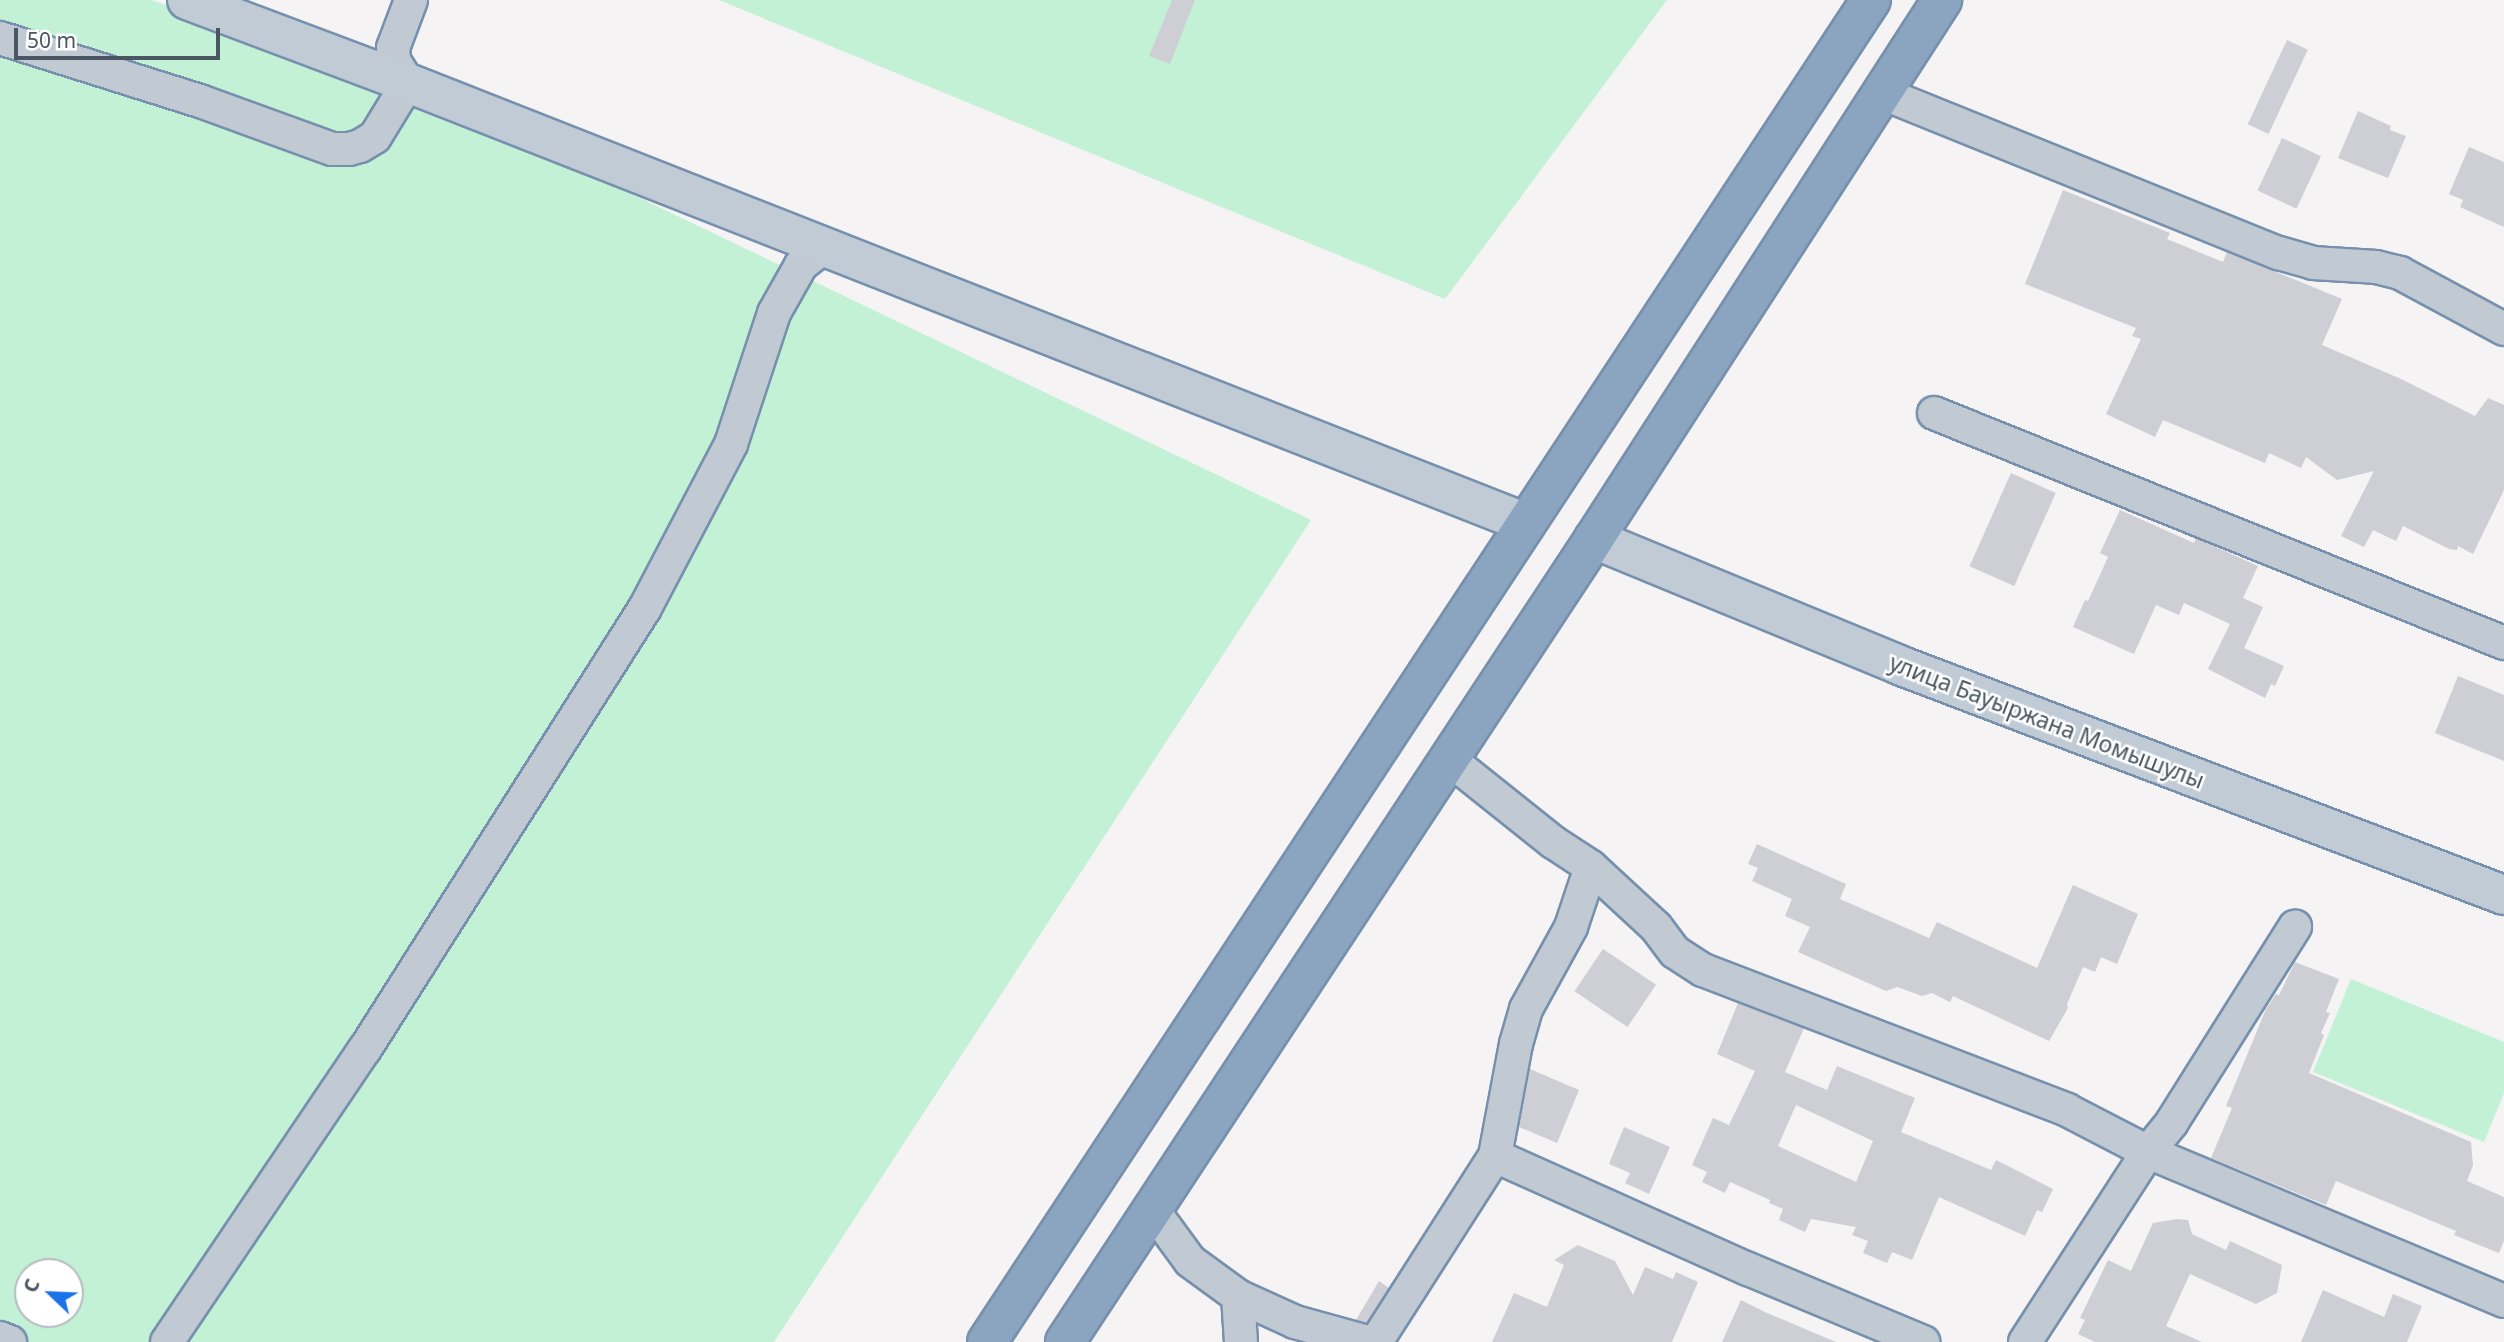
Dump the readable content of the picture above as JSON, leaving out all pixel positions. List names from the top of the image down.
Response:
{
  "streets": {
    "street": ["улица Бауыржана Момышулы"]
  },
  "scale_bar": "50 m",
  "north": "top left"
}
